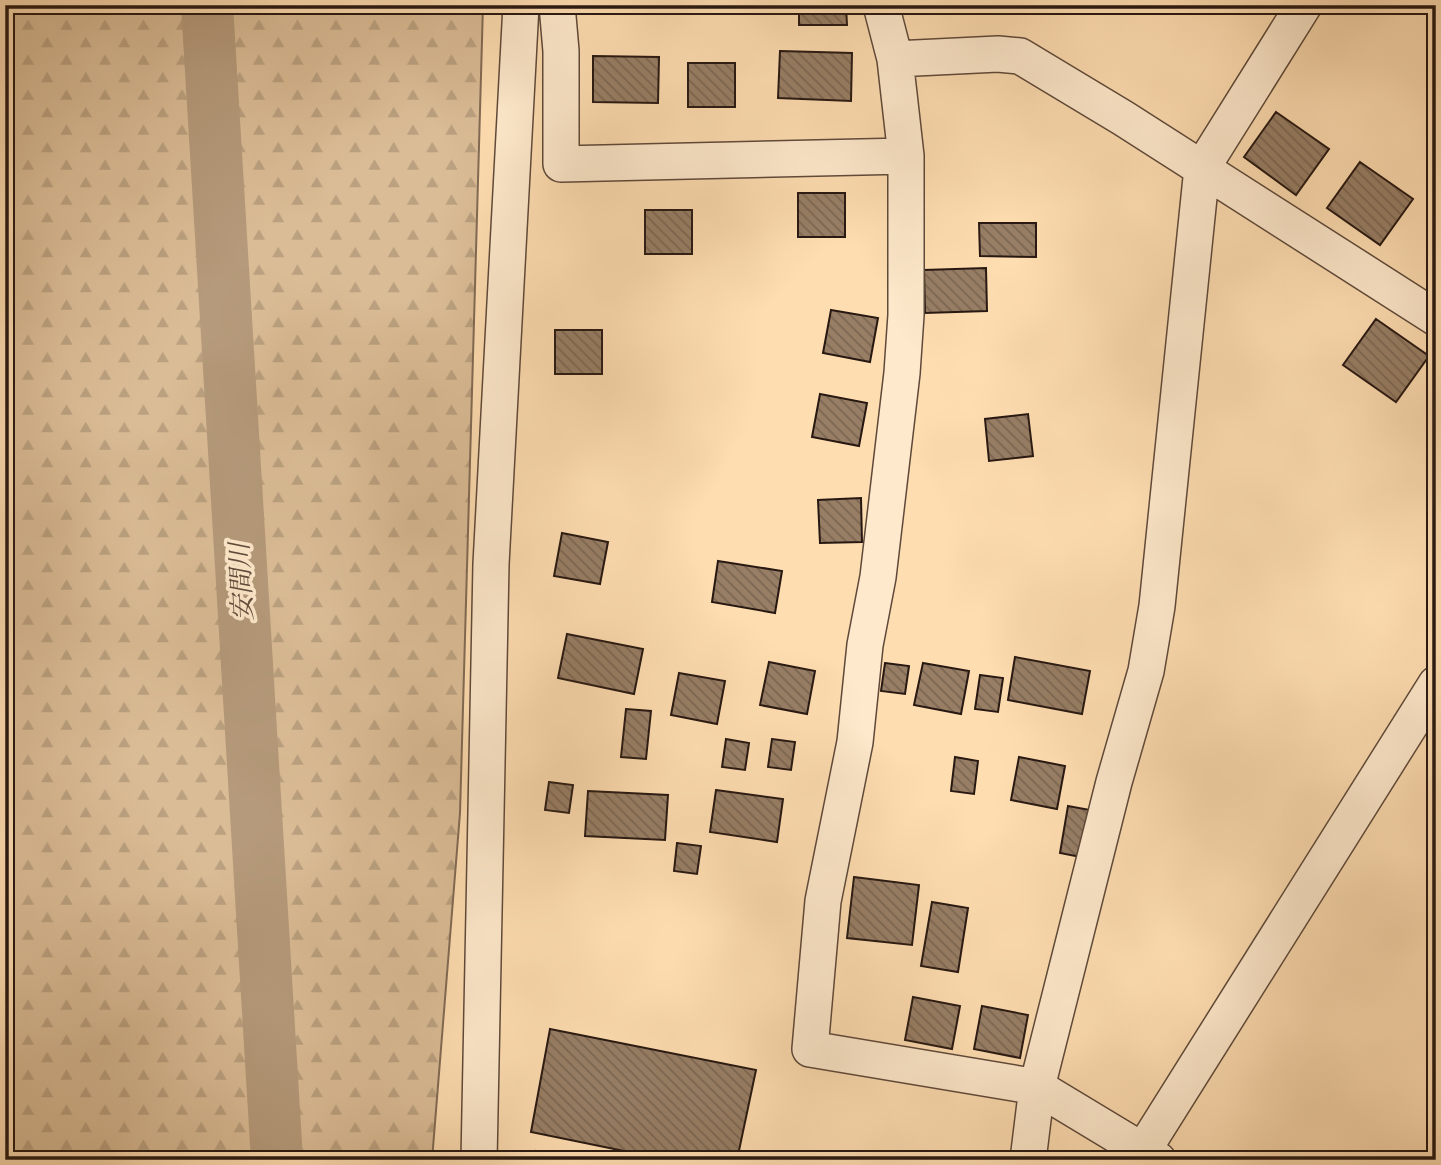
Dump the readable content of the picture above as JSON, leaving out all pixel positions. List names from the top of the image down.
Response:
{
  "water": ["安間川"]
}
